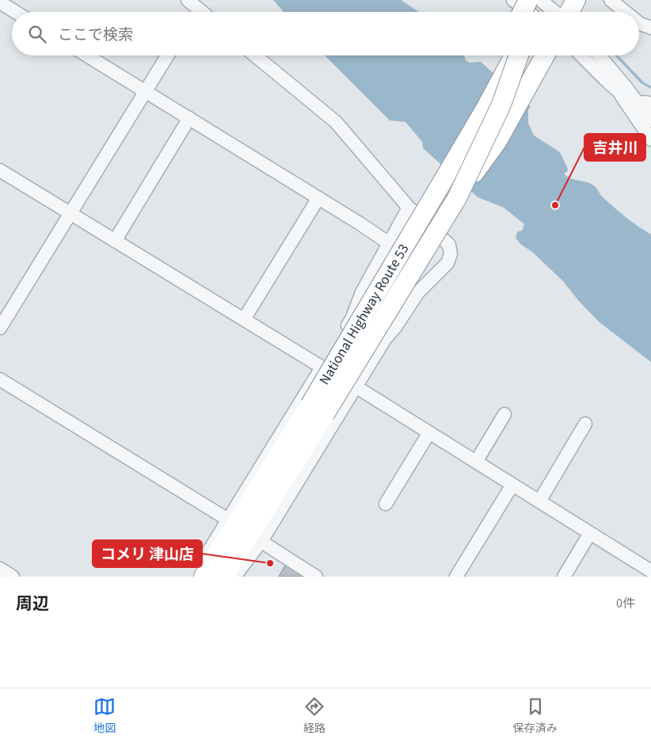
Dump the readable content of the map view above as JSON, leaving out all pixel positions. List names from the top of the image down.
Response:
{
  "streets": {
    "highway": ["National Highway Route 53"]
  },
  "places": ["吉井川", "コメリ 津山店"],
  "page": {
    "search": "ここで検索",
    "heading": ["周辺", "0件"],
    "nav": ["地図", "経路", "保存済み"]
  }
}
